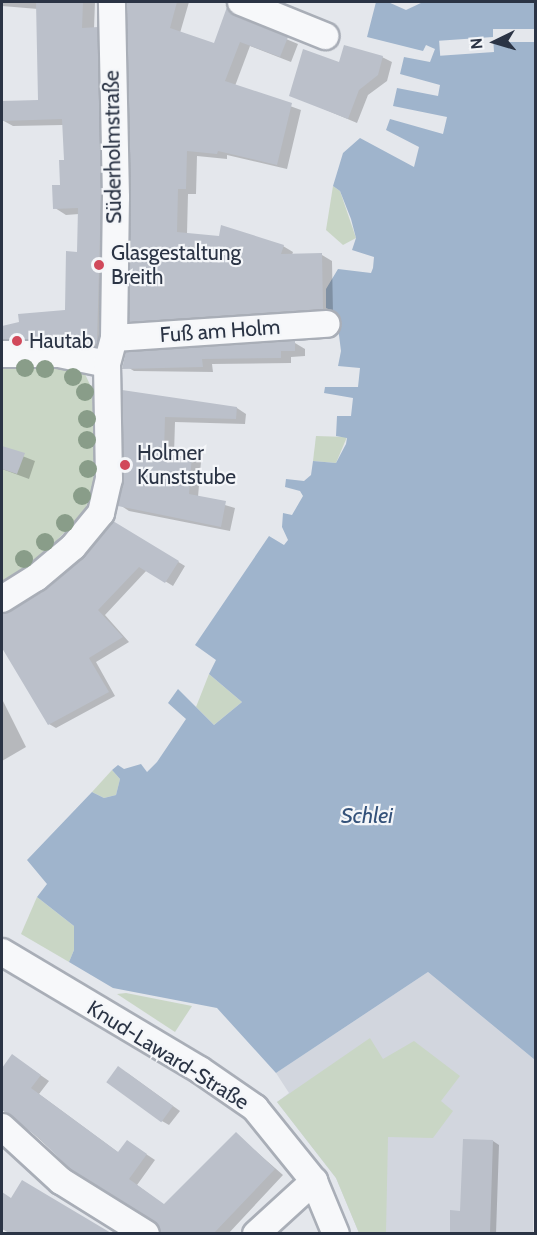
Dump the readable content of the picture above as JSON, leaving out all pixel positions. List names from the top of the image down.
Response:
{
  "streets": {
    "street": ["Süderholmstraße", "Fuß am Holm", "Knud-Laward-Straße"]
  },
  "crossings": [
    ["Süderholmstraße", "Fuß am Holm"]
  ],
  "water": ["Schlei"],
  "places": ["Glasgestaltung Breith", "Hautab", "Holmer Kunststube"],
  "north": "left"
}
